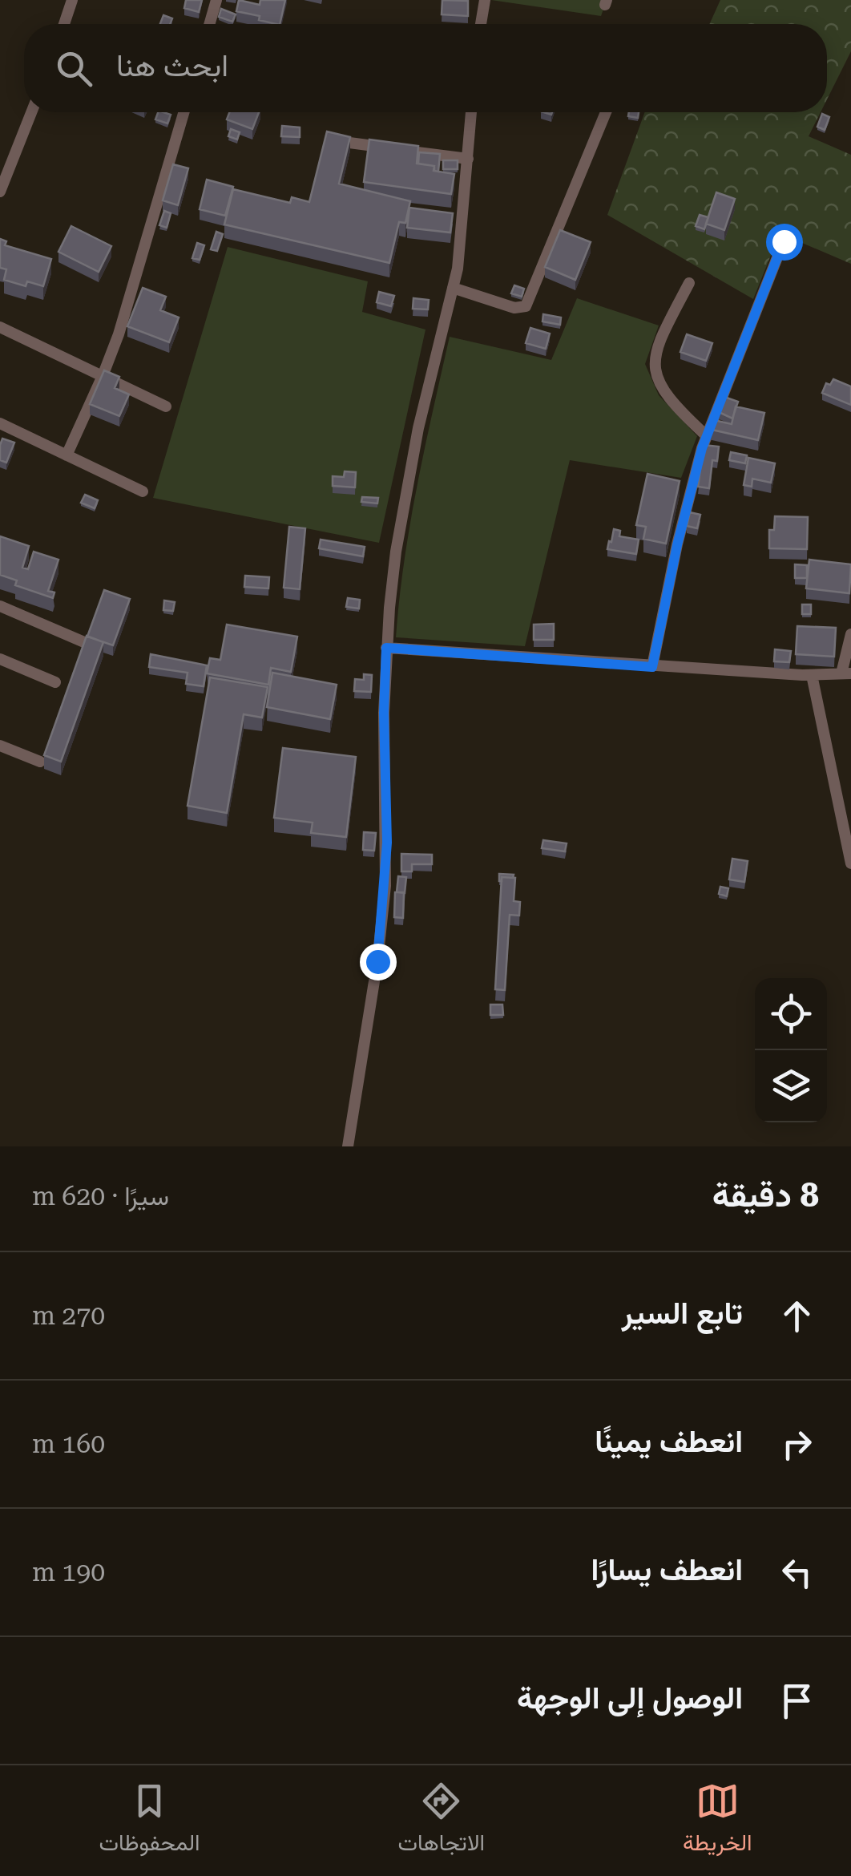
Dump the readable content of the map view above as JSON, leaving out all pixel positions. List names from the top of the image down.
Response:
{
  "page": {
    "search": "ابحث هنا",
    "heading": ["8 دقيقة", "سيرًا · 620 m"],
    "list": [
      ["تابع السير", "270 m"],
      ["انعطف يمينًا", "160 m"],
      ["انعطف يسارًا", "190 m"],
      "الوصول إلى الوجهة"
    ],
    "nav": ["الخريطة", "الاتجاهات", "المحفوظات"]
  }
}
